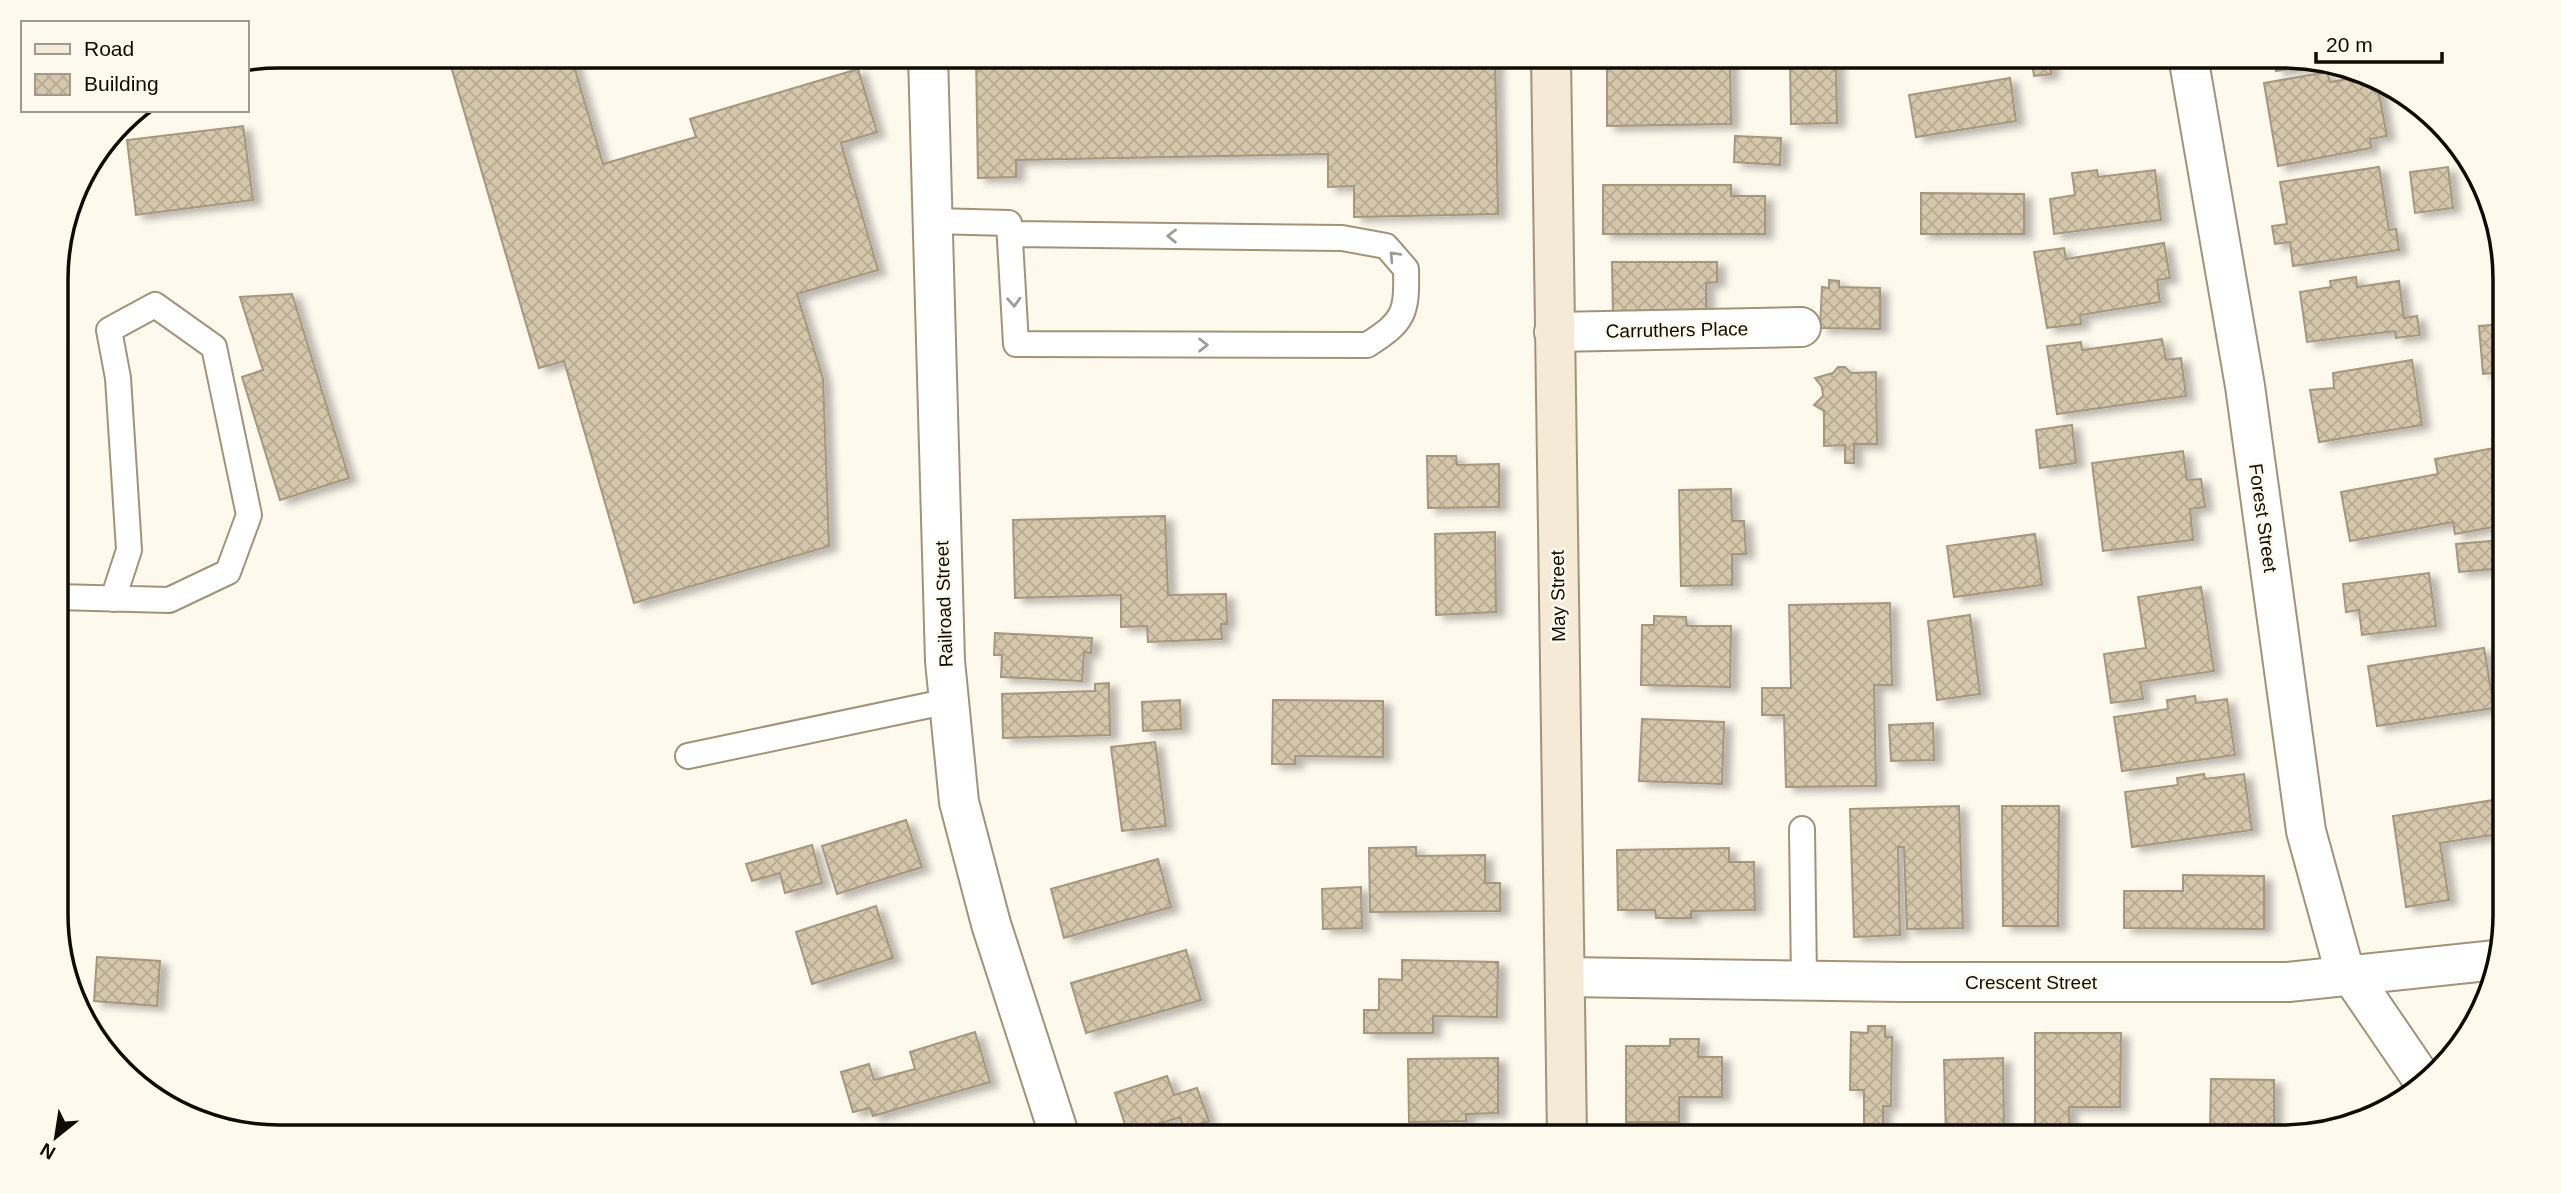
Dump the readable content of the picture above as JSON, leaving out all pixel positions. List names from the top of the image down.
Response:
{
  "streets": {
    "main road": ["May Street"],
    "street": [
      "Carruthers Place",
      "Forest Street",
      "Railroad Street",
      "Crescent Street"
    ]
  },
  "crossings": [
    ["Carruthers Place", "May Street"],
    ["Forest Street", "Crescent Street"],
    ["May Street", "Crescent Street"]
  ],
  "legend": ["Road", "Building"],
  "scale_bar": "20 m",
  "north": "bottom left"
}
